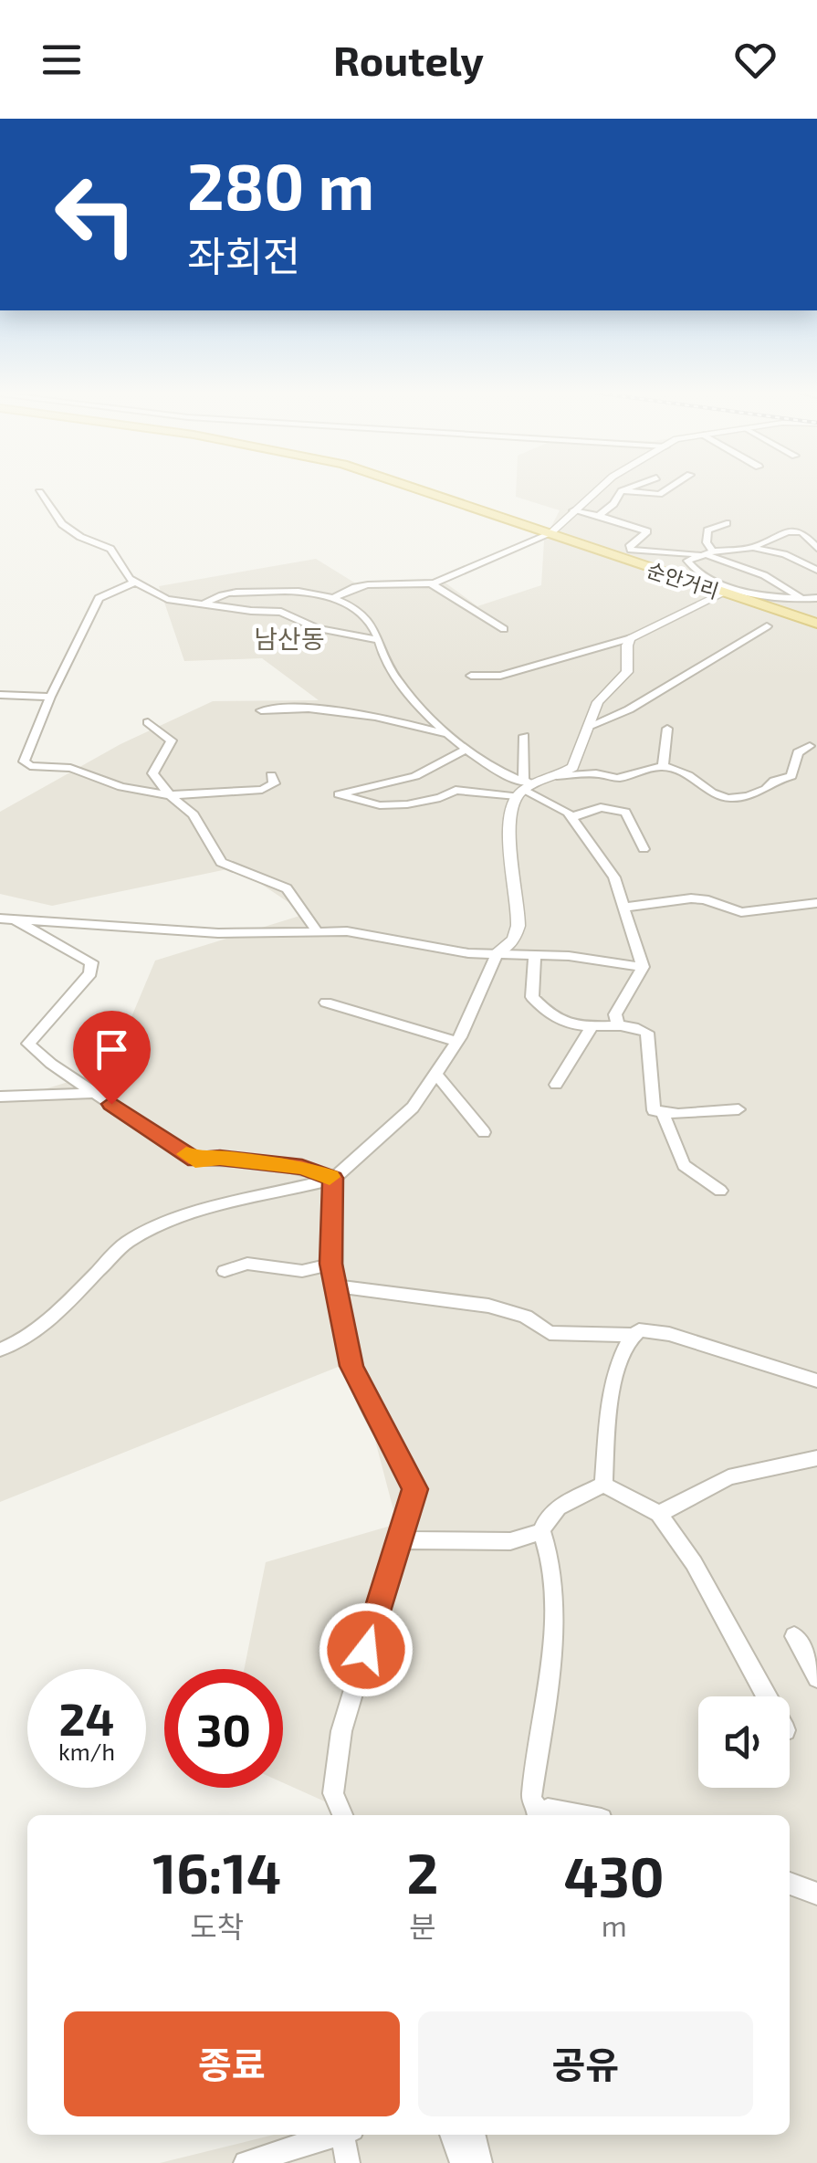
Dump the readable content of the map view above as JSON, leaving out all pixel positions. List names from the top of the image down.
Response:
{
  "streets": {
    "main road": ["순안거리"]
  },
  "districts": ["남산동"],
  "page": {
    "header": "Routely",
    "turn": ["280 m", "좌회전"],
    "speed": "24 km/h",
    "limit": "30",
    "eta": [
      "16:14",
      "도착",
      "2",
      "분",
      "430",
      "m"
    ],
    "buttons": ["종료", "공유"]
  }
}
